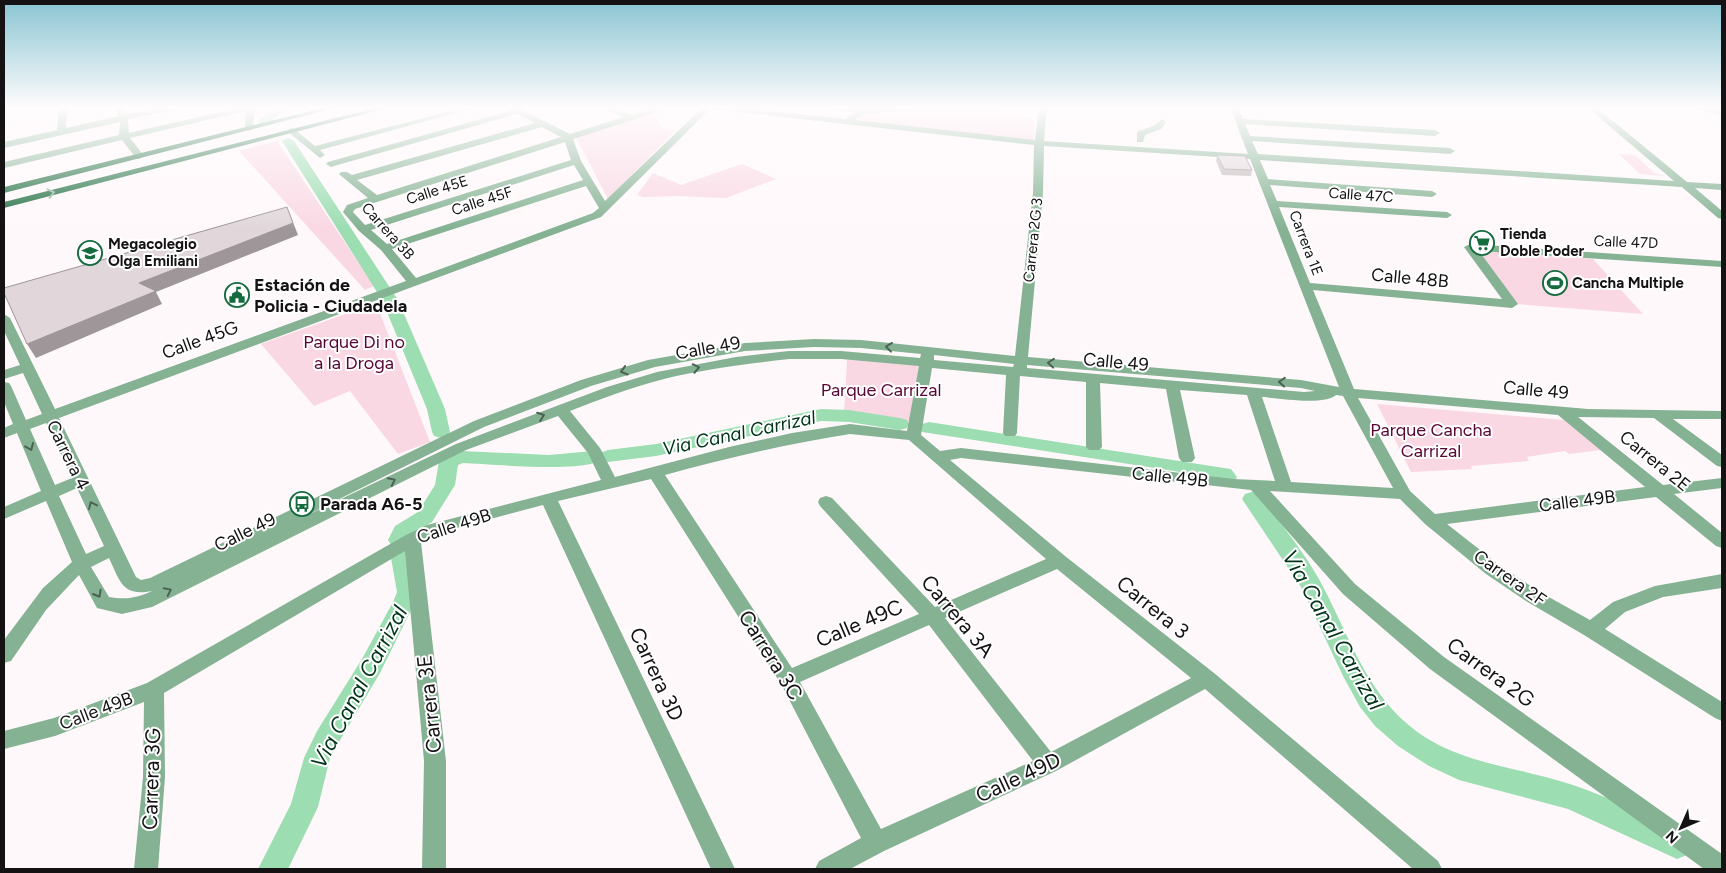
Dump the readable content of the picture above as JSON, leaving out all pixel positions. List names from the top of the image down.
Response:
{
  "streets": {
    "street": [
      "Calle 45E",
      "Calle 47C",
      "Calle 45F",
      "Carrera 3B",
      "Carrera 2G 3",
      "Calle 47D",
      "Carrera 1E",
      "Calle 48B",
      "Calle 45G",
      "Calle 49",
      "Carrera 4",
      "Carrera 2E",
      "Calle 49B",
      "Carrera 2F",
      "Carrera 3",
      "Carrera 3A",
      "Calle 49C",
      "Carrera 3C",
      "Carrera 2G",
      "Carrera 3D",
      "Carrera 3E",
      "Calle 49D",
      "Carrera 3G"
    ]
  },
  "crossings": [
    ["Calle 45E", "Carrera 3B"],
    ["Calle 47C", "Carrera 1E"],
    ["Calle 45F", "Carrera 3B"],
    ["Carrera 3B", "Calle 45G"],
    ["Carrera 2G 3", "Calle 49"],
    ["Calle 47D", "Calle 48B"],
    ["Carrera 1E", "Calle 48B"],
    ["Carrera 1E", "Calle 49"],
    ["Carrera 1E", "Carrera 2F"],
    ["Calle 45G", "Carrera 4"],
    ["Calle 49", "Carrera 4"],
    ["Calle 49", "Carrera 2E"],
    ["Calle 49", "Carrera 2F"],
    ["Carrera 2E", "Calle 49B"],
    ["Calle 49B", "Carrera 2F"],
    ["Calle 49B", "Carrera 3"],
    ["Calle 49B", "Carrera 3C"],
    ["Calle 49B", "Carrera 2G"],
    ["Calle 49B", "Carrera 3D"],
    ["Calle 49B", "Carrera 3E"],
    ["Calle 49B", "Carrera 3G"],
    ["Carrera 3", "Calle 49C"],
    ["Carrera 3", "Calle 49D"],
    ["Carrera 3A", "Calle 49C"],
    ["Carrera 3A", "Calle 49D"],
    ["Calle 49C", "Carrera 3C"],
    ["Carrera 3C", "Calle 49D"]
  ],
  "water": ["Via Canal Carrizal"],
  "parks": ["Parque Di no a la Droga", "Parque Carrizal", "Parque Cancha Carrizal"],
  "places": {
    "supermarket": ["Tienda Doble Poder"],
    "school or university": ["Megacolegio Olga Emiliani"],
    "sports": ["Cancha Multiple"],
    "public building": ["Estación de Policia - Ciudadela"],
    "bus stop": ["Parada A6-5"]
  },
  "north": "bottom left"
}
